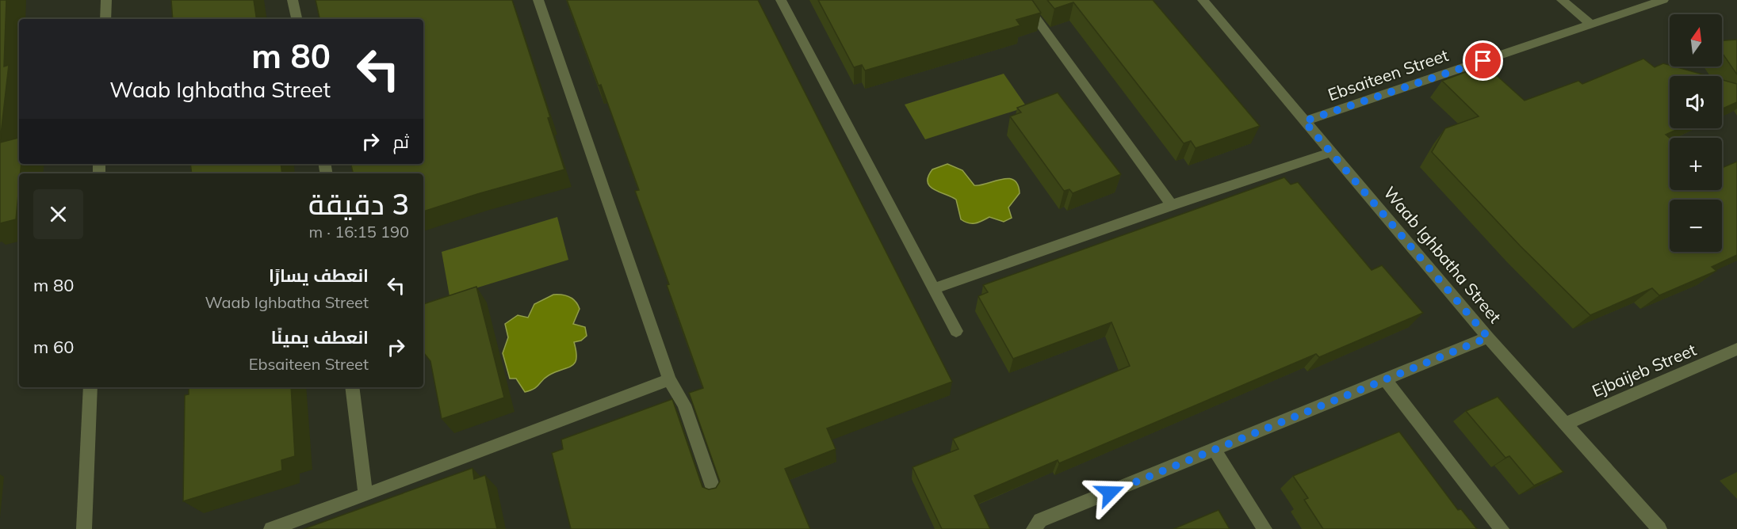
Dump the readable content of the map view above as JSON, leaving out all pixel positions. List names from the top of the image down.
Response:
{
  "streets": {
    "street": ["Ebsaiteen Street", "Waab Ighbatha Street", "Ejbaijeb Street"]
  },
  "crossings": [
    ["Ebsaiteen Street", "Waab Ighbatha Street"],
    ["Waab Ighbatha Street", "Ejbaijeb Street"]
  ],
  "north": "top",
  "page": {
    "map_buttons": ["+", "−"],
    "turn": ["80 m", "Waab Ighbatha Street"],
    "then": "ثم",
    "heading": ["3 دقيقة", "190 m · 16:15"],
    "list": [
      {
        "name": "انعطف يسارًا",
        "note": "Waab Ighbatha Street",
        "value": "80 m"
      },
      {
        "name": "انعطف يمينًا",
        "note": "Ebsaiteen Street",
        "value": "60 m"
      }
    ]
  }
}
